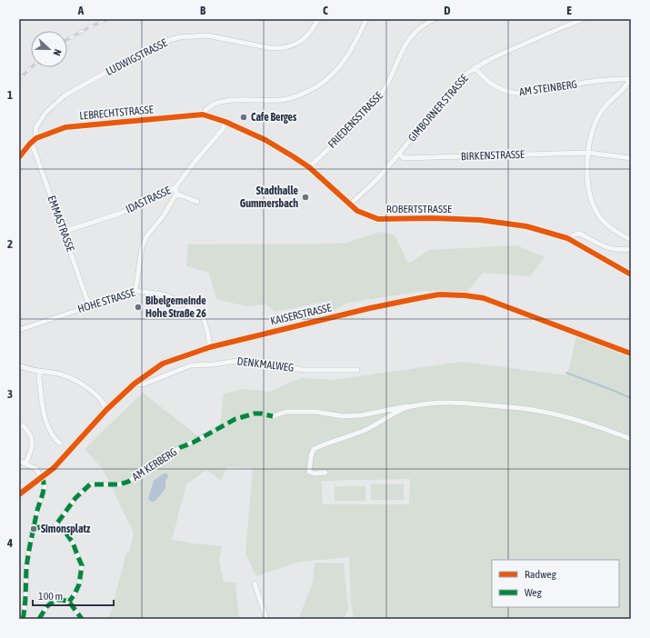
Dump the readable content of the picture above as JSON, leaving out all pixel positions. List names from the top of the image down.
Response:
{
  "streets": {
    "street": [
      "LUDWIGSTRASSE",
      "AM STEINBERG",
      "GIMBORNER STRASSE",
      "LEBRECHTSTRASSE",
      "FRIEDENSSTRASSE",
      "BIRKENSTRASSE",
      "IDASTRASSE",
      "ROBERTSTRASSE",
      "EMMASTRASSE",
      "HOHE STRASSE",
      "KAISERSTRASSE",
      "DENKMALWEG",
      "AM KERBERG"
    ]
  },
  "crossings": [
    ["LUDWIGSTRASSE", "LEBRECHTSTRASSE"],
    ["AM STEINBERG", "GIMBORNER STRASSE"],
    ["GIMBORNER STRASSE", "BIRKENSTRASSE"],
    ["GIMBORNER STRASSE", "ROBERTSTRASSE"],
    ["LEBRECHTSTRASSE", "IDASTRASSE"],
    ["LEBRECHTSTRASSE", "ROBERTSTRASSE"],
    ["LEBRECHTSTRASSE", "EMMASTRASSE"],
    ["FRIEDENSSTRASSE", "ROBERTSTRASSE"],
    ["IDASTRASSE", "ROBERTSTRASSE"],
    ["IDASTRASSE", "EMMASTRASSE"],
    ["EMMASTRASSE", "HOHE STRASSE"],
    ["HOHE STRASSE", "KAISERSTRASSE"],
    ["KAISERSTRASSE", "DENKMALWEG"]
  ],
  "places": [
    "Cafe Berges",
    "Stadthalle Gummersbach",
    "Bibelgemeinde Hohe Straße 26",
    "Simonsplatz"
  ],
  "legend": ["Radweg", "Weg"],
  "scale_bar": "100 m",
  "north": "right",
  "grid": {
    "columns": [
      "A",
      "B",
      "C",
      "D",
      "E"
    ],
    "rows": [
      "1",
      "2",
      "3",
      "4"
    ]
  }
}
